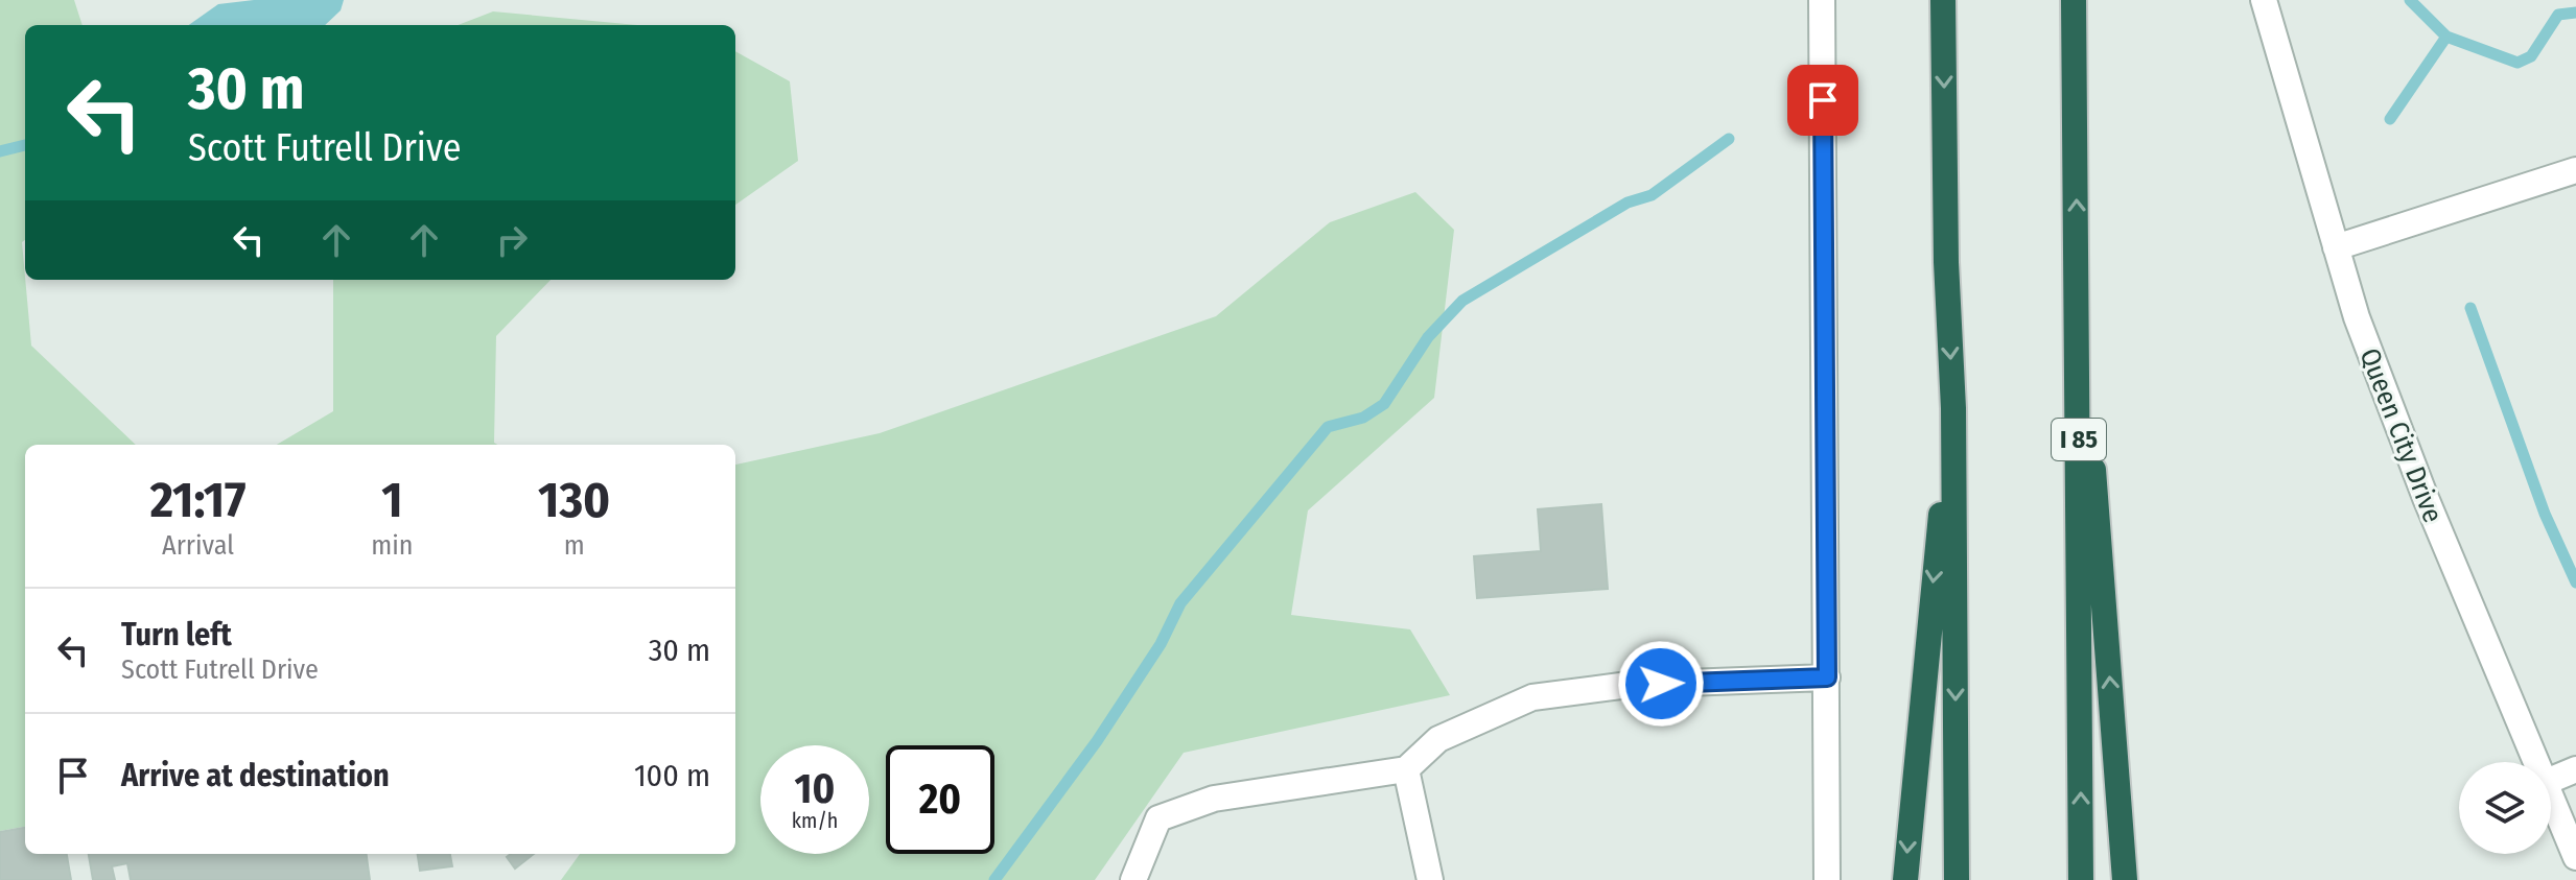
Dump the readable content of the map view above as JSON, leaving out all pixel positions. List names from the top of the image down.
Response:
{
  "streets": {
    "highway": ["I 85"],
    "street": ["Queen City Drive"]
  },
  "page": {
    "turn": ["30 m", "Scott Futrell Drive"],
    "eta": [
      "21:17",
      "Arrival",
      "1",
      "min",
      "130",
      "m"
    ],
    "list": [
      {
        "name": "Turn left",
        "note": "Scott Futrell Drive",
        "value": "30 m"
      },
      {
        "name": "Arrive at destination",
        "value": "100 m"
      }
    ],
    "speed": "10 km/h",
    "limit": "20"
  }
}
